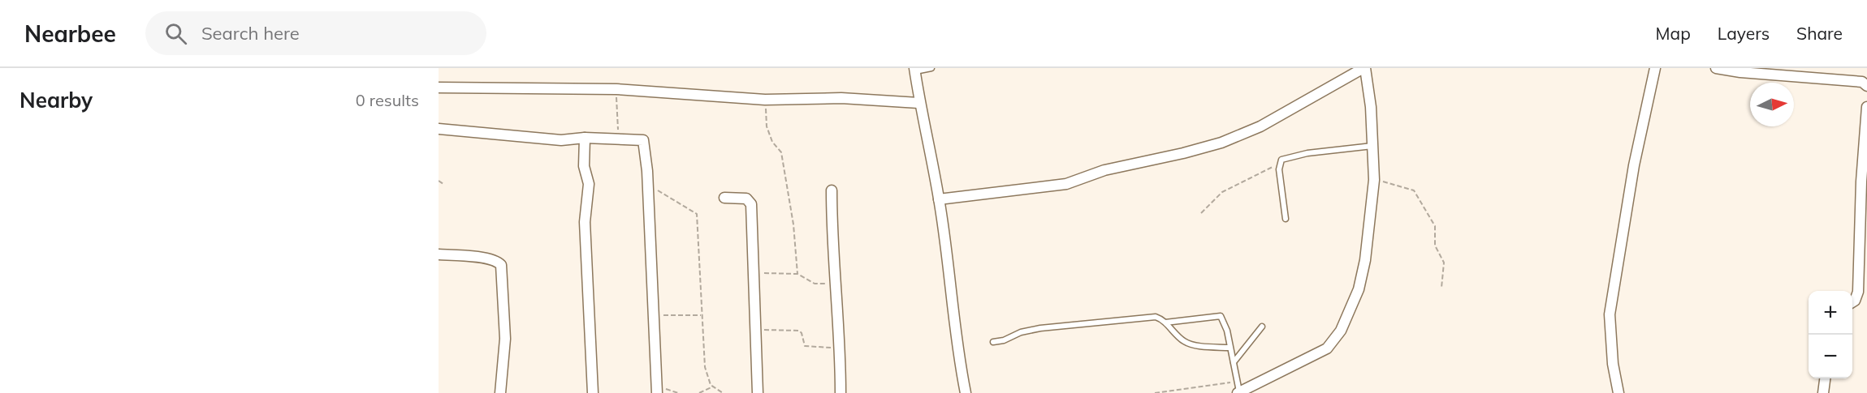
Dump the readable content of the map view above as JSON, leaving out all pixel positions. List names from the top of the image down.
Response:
{
  "north": "right",
  "page": {
    "header": "Nearbee",
    "search": "Search here",
    "nav": ["Map", "Layers", "Share"],
    "heading": ["Nearby", "0 results"],
    "map_buttons": ["+", "−"]
  }
}
